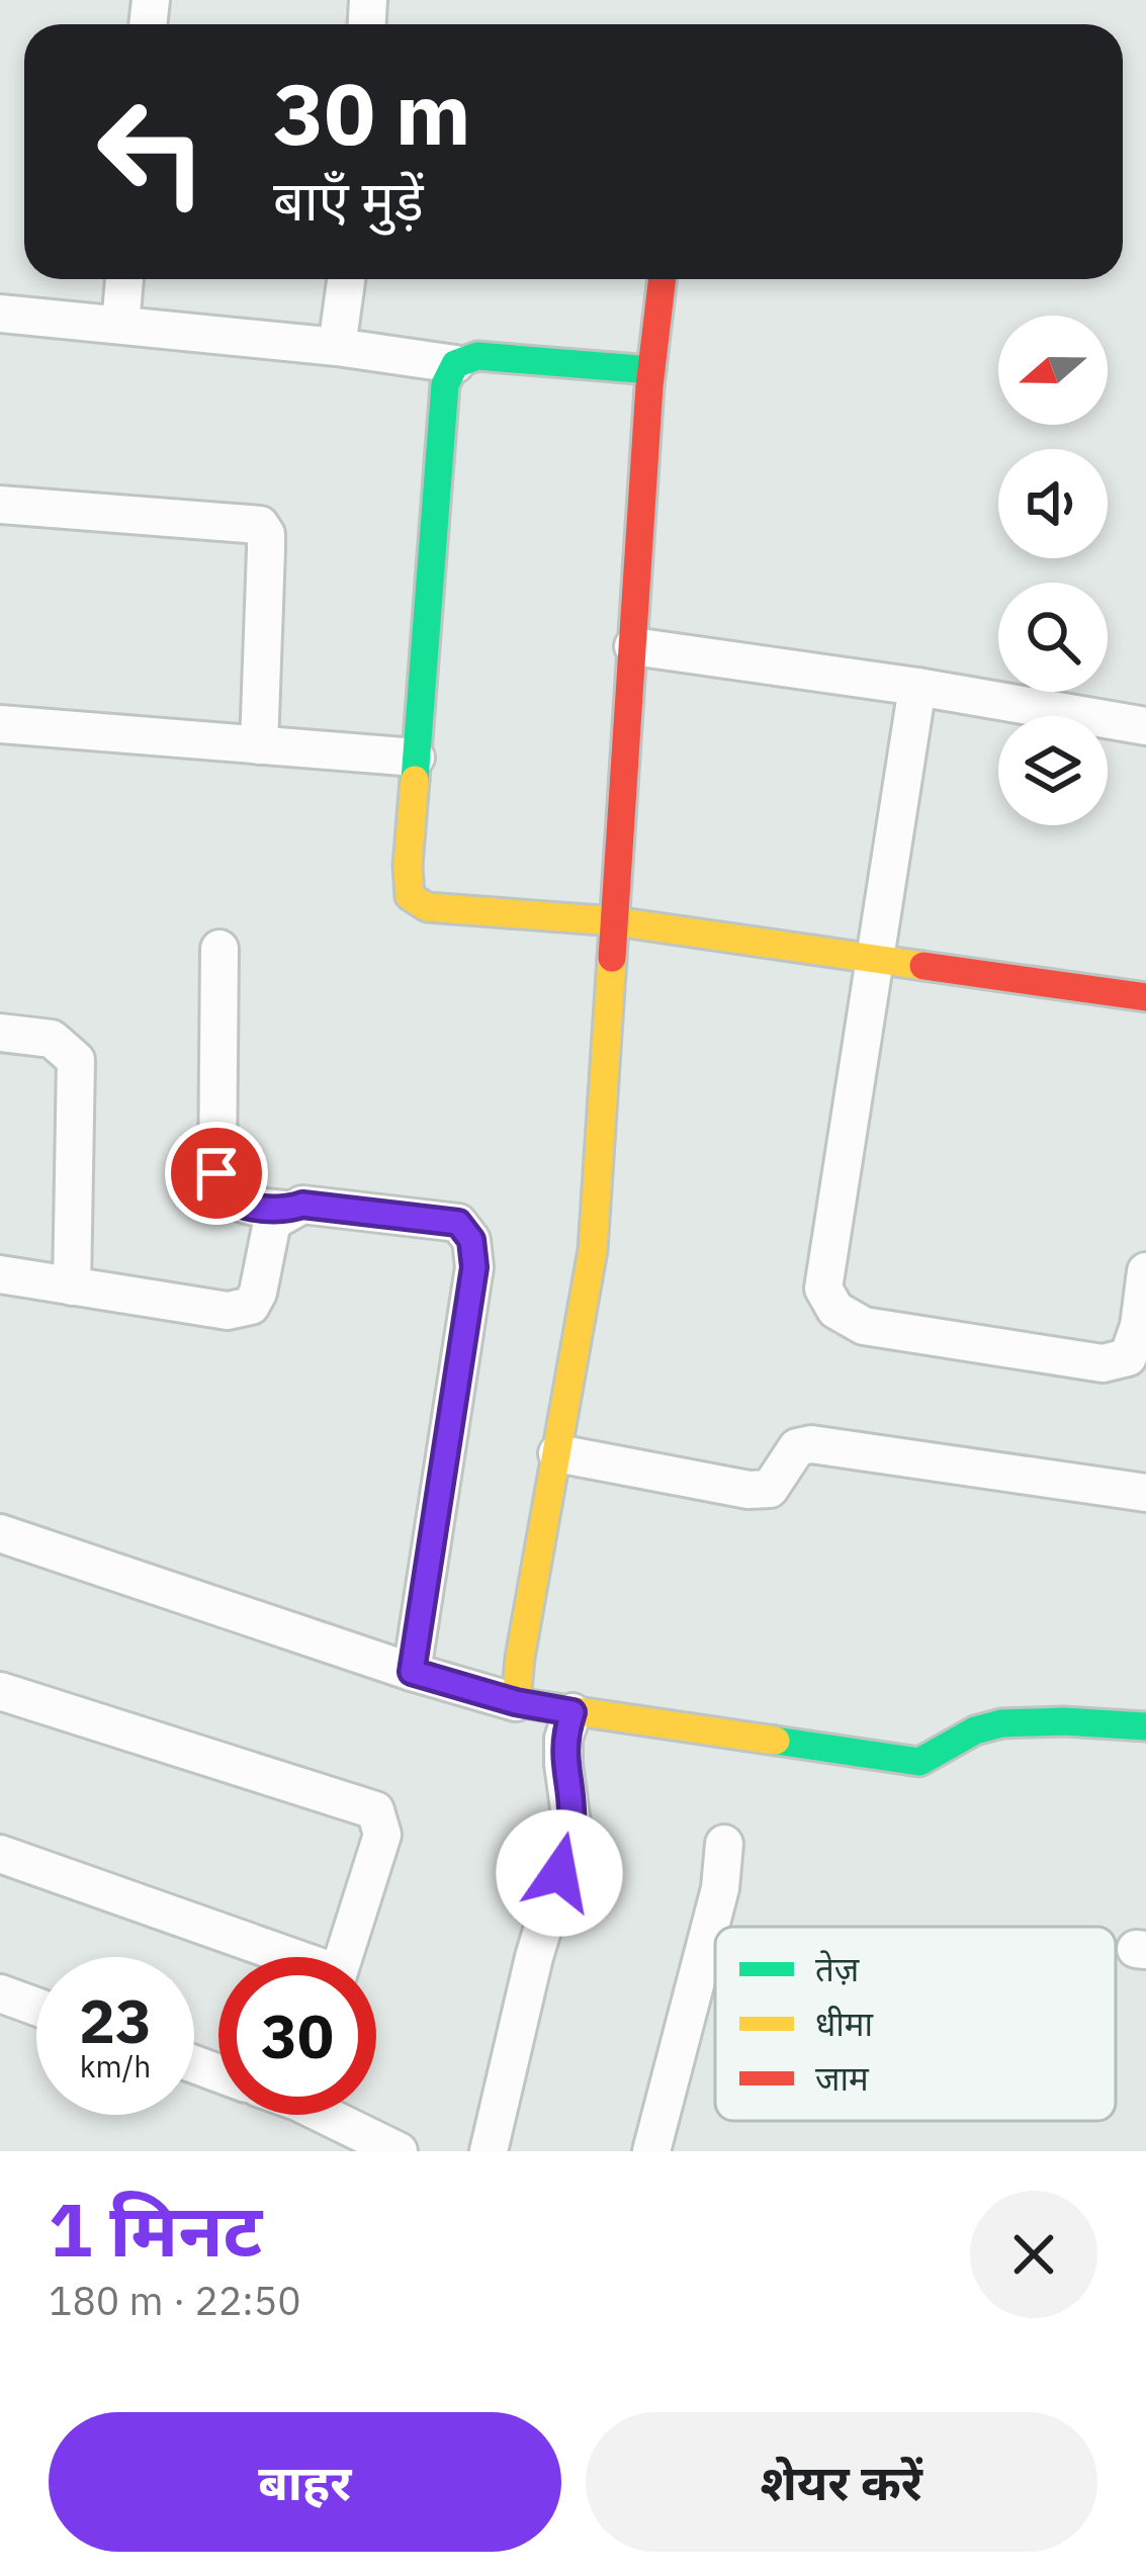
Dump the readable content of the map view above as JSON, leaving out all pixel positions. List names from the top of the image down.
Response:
{
  "legend": ["तेज़", "धीमा", "जाम"],
  "north": "left",
  "page": {
    "turn": ["30 m", "बाएँ मुड़ें"],
    "speed": "23 km/h",
    "limit": "30",
    "heading": ["1 मिनट", "180 m · 22:50"],
    "buttons": ["बाहर", "शेयर करें"]
  }
}
